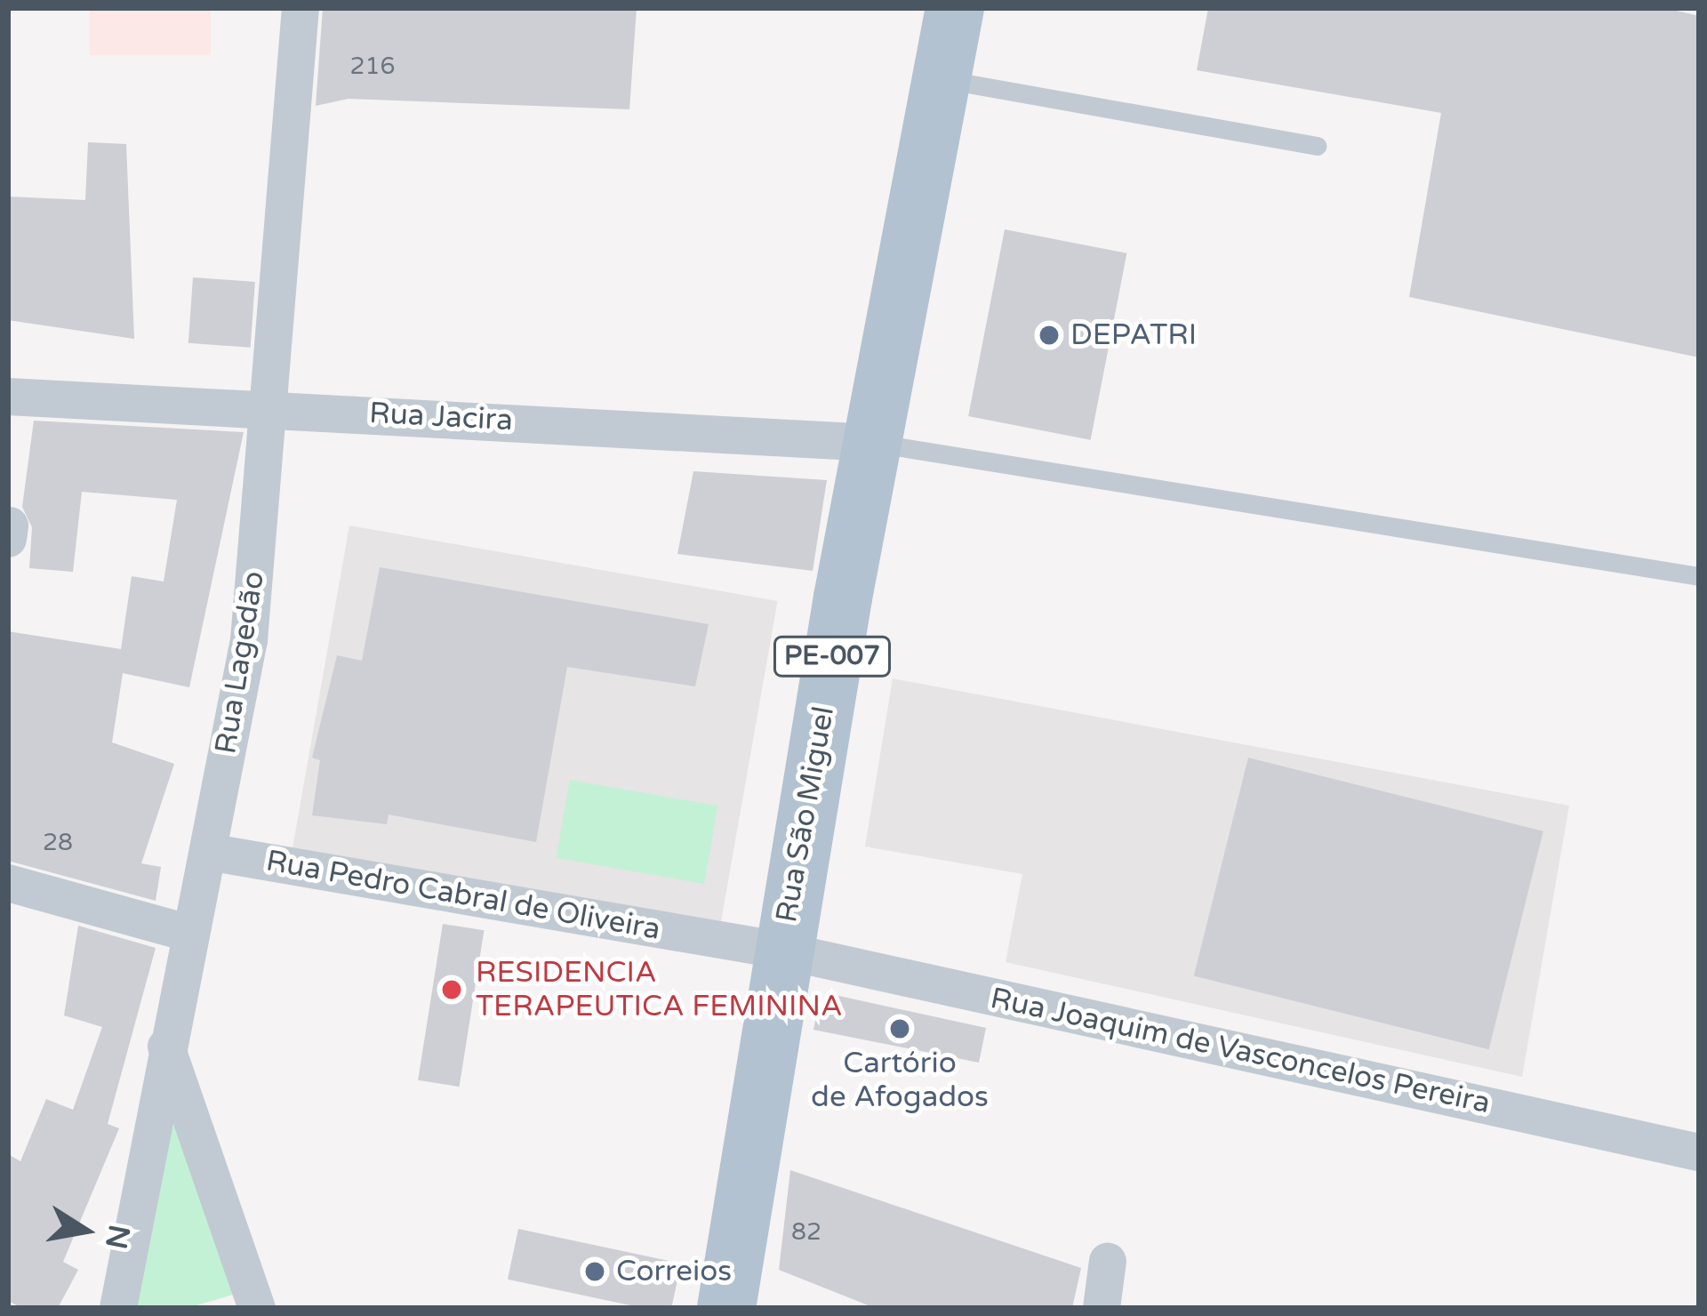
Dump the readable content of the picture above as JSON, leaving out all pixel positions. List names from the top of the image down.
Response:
{
  "streets": {
    "main road": ["PE-007", "Rua São Miguel"],
    "street": [
      "Rua Jacira",
      "Rua Lagedão",
      "Rua Pedro Cabral de Oliveira",
      "Rua Joaquim de Vasconcelos Pereira"
    ]
  },
  "crossings": [
    ["Rua Jacira", "Rua Lagedão"],
    ["Rua Jacira", "Rua São Miguel"],
    ["Rua Lagedão", "Rua Pedro Cabral de Oliveira"],
    ["Rua São Miguel", "Rua Pedro Cabral de Oliveira"],
    ["Rua São Miguel", "Rua Joaquim de Vasconcelos Pereira"],
    ["Rua Pedro Cabral de Oliveira", "Rua Joaquim de Vasconcelos Pereira"]
  ],
  "places": [
    "DEPATRI",
    "RESIDENCIA TERAPEUTICA FEMININA",
    "Cartório de Afogados",
    "Correios"
  ],
  "house_numbers": ["216", "28", "82"],
  "north": "right"
}
